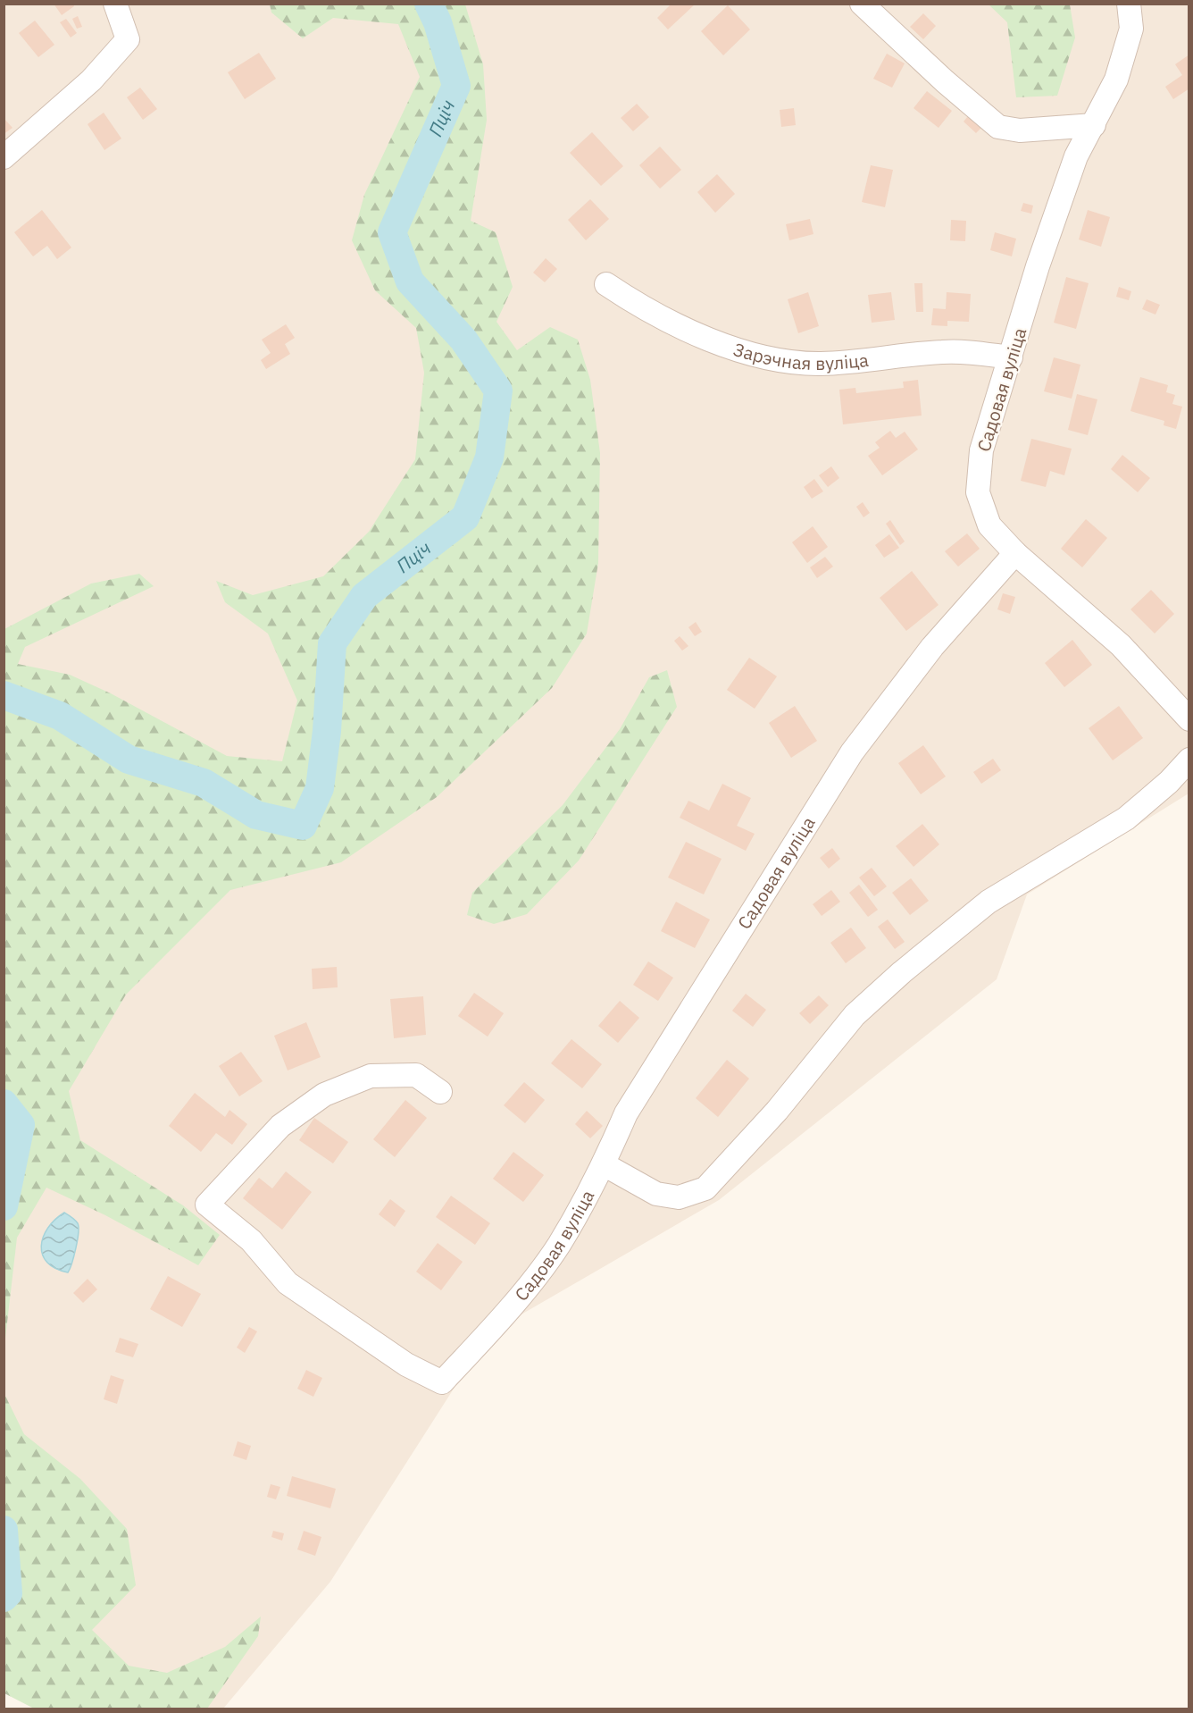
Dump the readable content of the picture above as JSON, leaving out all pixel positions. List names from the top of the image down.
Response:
{
  "streets": {
    "street": ["Зарэчная вуліца", "Садовая вуліца"]
  },
  "crossings": [
    ["Зарэчная вуліца", "Садовая вуліца"]
  ],
  "water": ["Пціч"]
}
